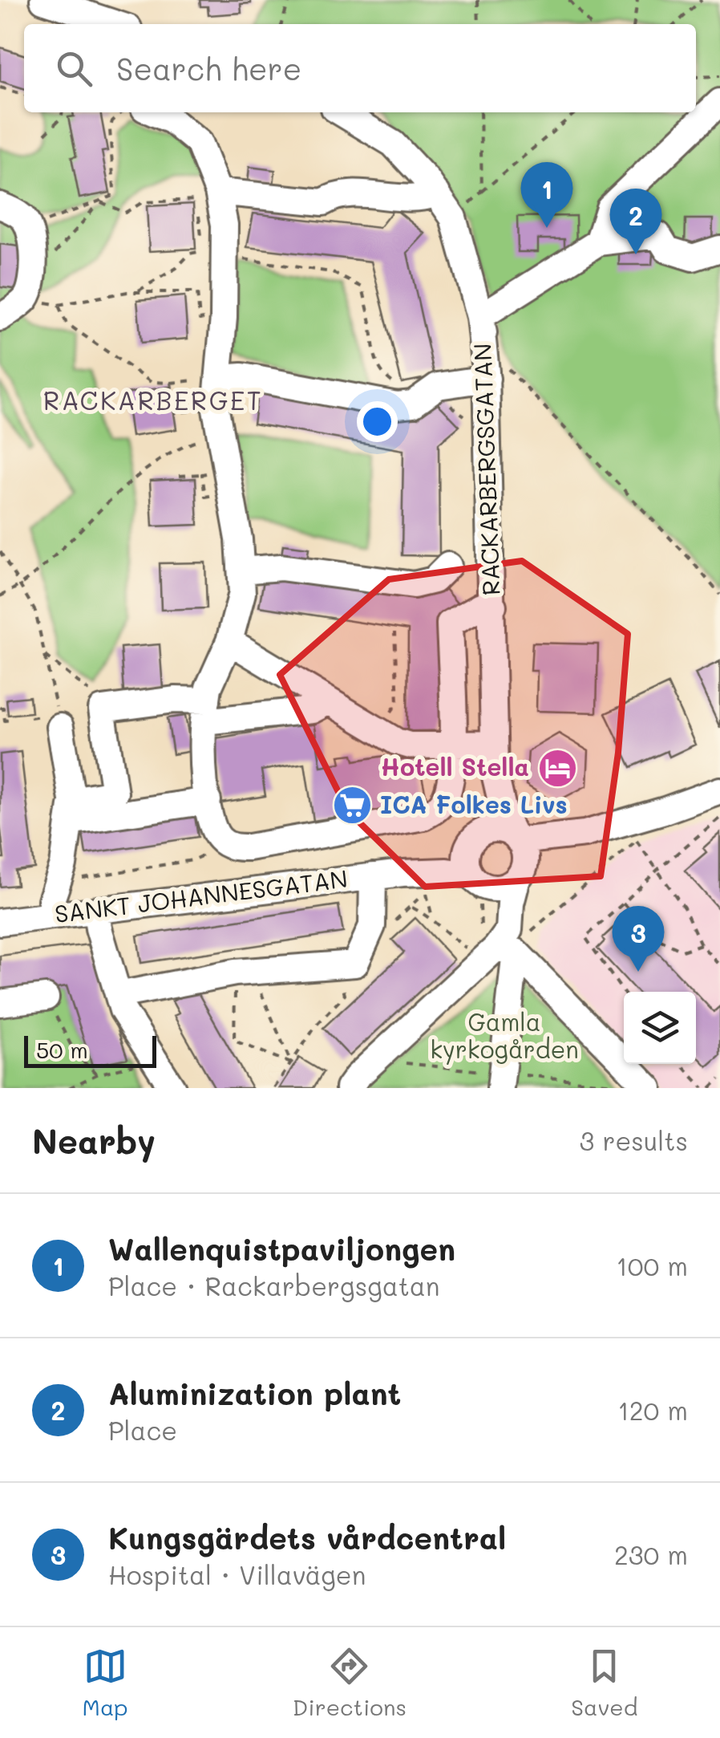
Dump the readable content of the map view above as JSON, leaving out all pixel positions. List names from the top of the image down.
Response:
{
  "streets": {
    "street": ["RACKARBERGSGATAN", "SANKT JOHANNESGATAN"]
  },
  "crossings": [
    ["RACKARBERGSGATAN", "SANKT JOHANNESGATAN"]
  ],
  "districts": ["RACKARBERGET"],
  "parks": ["Gamla kyrkogården"],
  "places": {
    "hotel": ["Hotell Stella"],
    "supermarket": ["ICA Folkes Livs"]
  },
  "scale_bar": "50 m",
  "page": {
    "search": "Search here",
    "pins": ["1", "2", "3"],
    "scale": "50 m",
    "heading": ["Nearby", "3 results"],
    "list": [
      {
        "mark": "1",
        "name": "Wallenquistpaviljongen",
        "note": "Place · Rackarbergsgatan",
        "value": "100 m"
      },
      {
        "mark": "2",
        "name": "Aluminization plant",
        "note": "Place",
        "value": "120 m"
      },
      {
        "mark": "3",
        "name": "Kungsgärdets vårdcentral",
        "note": "Hospital · Villavägen",
        "value": "230 m"
      }
    ],
    "nav": ["Map", "Directions", "Saved"]
  }
}
